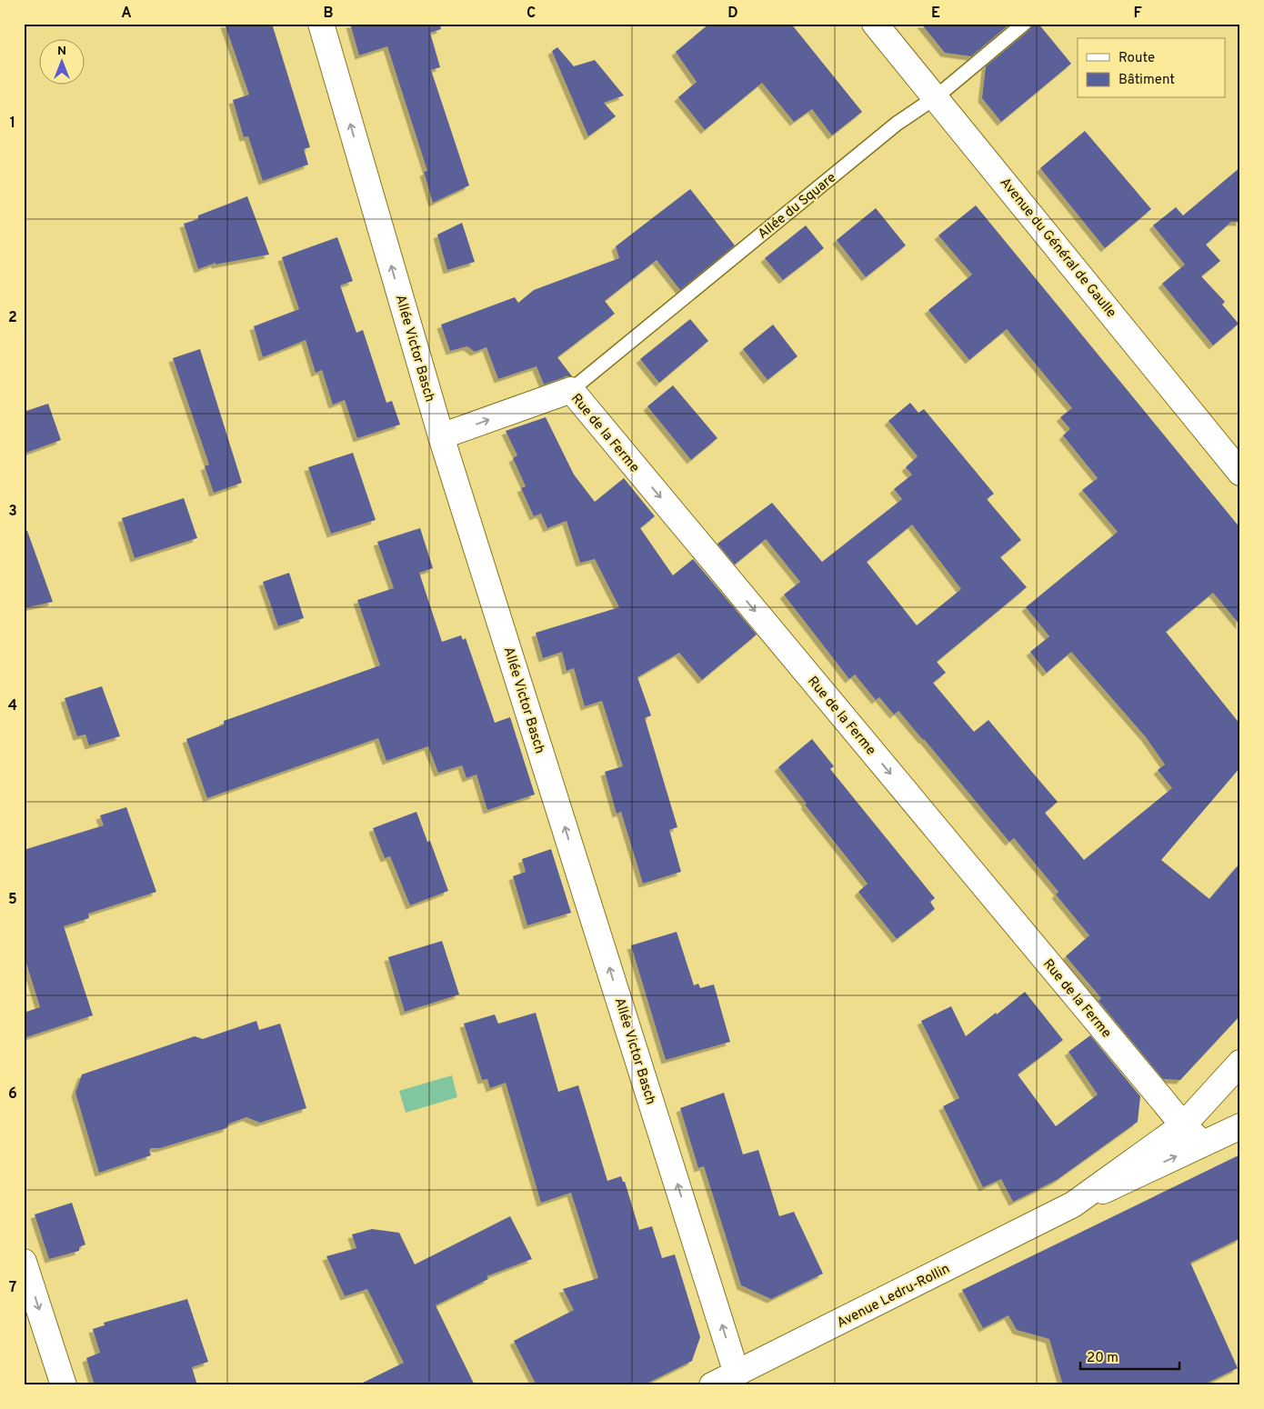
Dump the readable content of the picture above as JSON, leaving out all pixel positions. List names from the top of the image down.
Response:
{
  "streets": {
    "street": [
      "Avenue du Général de Gaulle",
      "Allée Victor Basch",
      "Rue de la Ferme",
      "Avenue Ledru-Rollin"
    ],
    "lane": ["Allée du Square"]
  },
  "crossings": [
    ["Allée du Square", "Avenue du Général de Gaulle"],
    ["Allée du Square", "Rue de la Ferme"],
    ["Allée Victor Basch", "Rue de la Ferme"],
    ["Allée Victor Basch", "Avenue Ledru-Rollin"],
    ["Rue de la Ferme", "Avenue Ledru-Rollin"]
  ],
  "one_way": ["Allée Victor Basch", "Rue de la Ferme"],
  "legend": ["Route", "Bâtiment"],
  "scale_bar": "20 m",
  "north": "top",
  "grid": {
    "columns": [
      "A",
      "B",
      "C",
      "D",
      "E",
      "F"
    ],
    "rows": [
      "1",
      "2",
      "3",
      "4",
      "5",
      "6",
      "7"
    ]
  }
}
